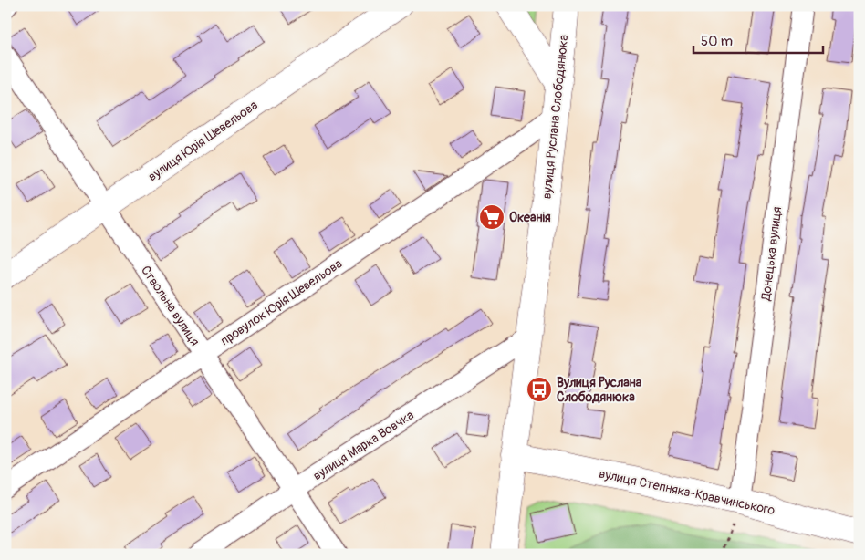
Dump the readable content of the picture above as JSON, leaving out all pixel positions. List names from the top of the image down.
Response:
{
  "streets": {
    "main road": ["вулиця Руслана Слободянюка", "вулиця Юрія Шевельова", "вулиця Степняка-Кравчинського"],
    "street": [
      "Донецька вулиця",
      "провулок Юрія Шевельова",
      "Ствольна вулиця",
      "вулиця Марка Вовчка"
    ]
  },
  "crossings": [
    ["вулиця Руслана Слободянюка", "провулок Юрія Шевельова"],
    ["вулиця Руслана Слободянюка", "вулиця Марка Вовчка"],
    ["вулиця Руслана Слободянюка", "вулиця Степняка-Кравчинського"],
    ["вулиця Юрія Шевельова", "Ствольна вулиця"],
    ["Донецька вулиця", "вулиця Степняка-Кравчинського"],
    ["провулок Юрія Шевельова", "Ствольна вулиця"],
    ["Ствольна вулиця", "вулиця Марка Вовчка"]
  ],
  "places": {
    "supermarket": ["Океанія"],
    "bus stop": ["Вулиця Руслана Слободянюка"]
  },
  "scale_bar": "50 m"
}
